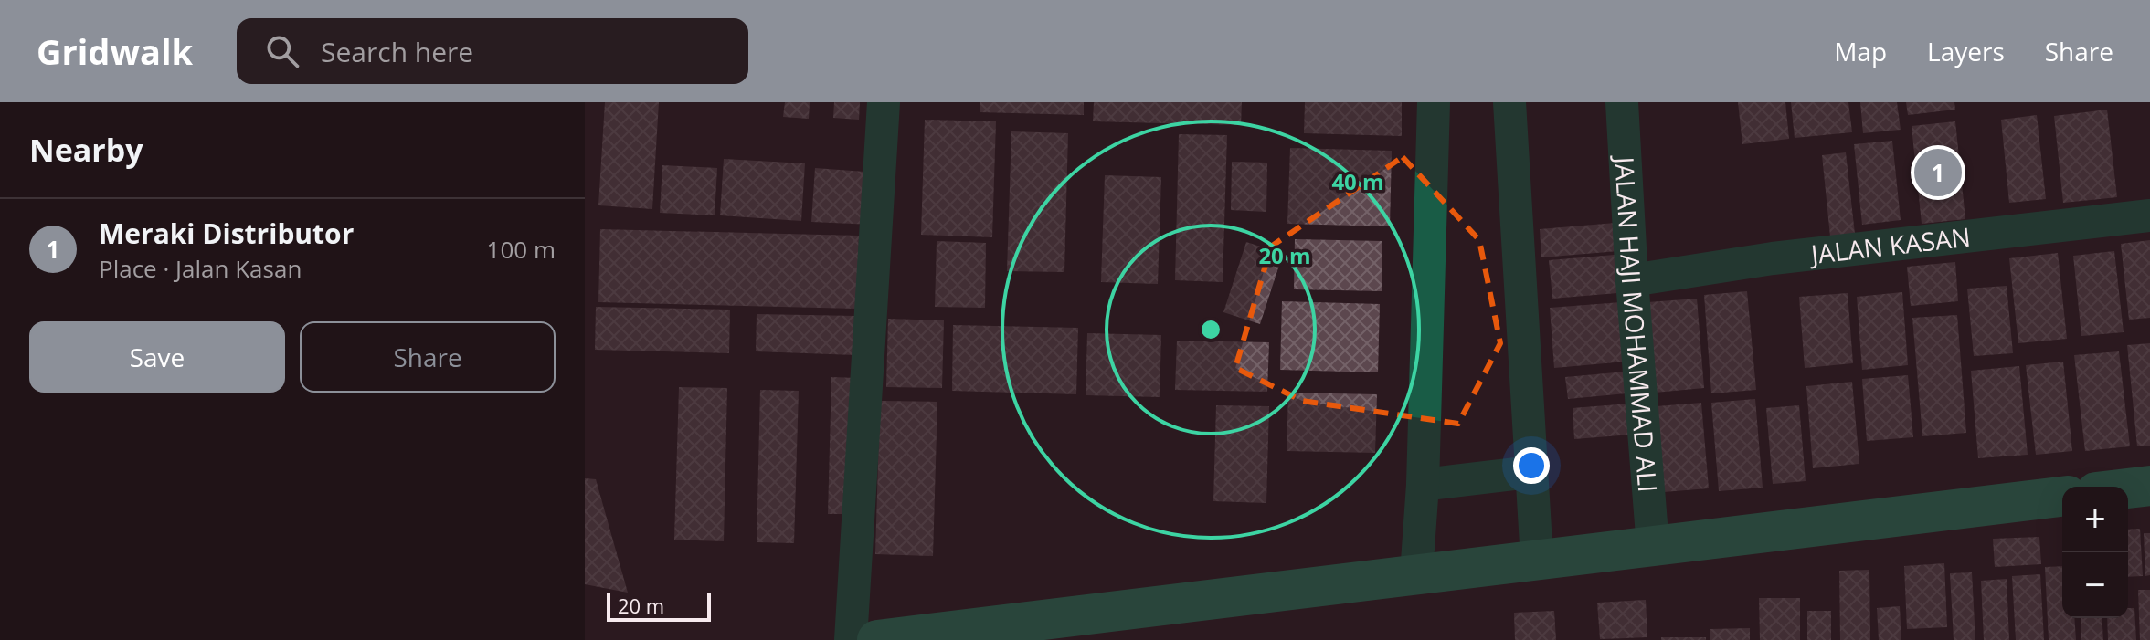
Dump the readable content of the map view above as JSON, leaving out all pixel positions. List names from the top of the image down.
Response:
{
  "streets": {
    "street": ["JALAN KASAN", "JALAN HAJI MOHAMMAD ALI"]
  },
  "crossings": [
    ["JALAN KASAN", "JALAN HAJI MOHAMMAD ALI"]
  ],
  "scale_bar": "20 m",
  "page": {
    "header": "Gridwalk",
    "search": "Search here",
    "nav": ["Map", "Layers", "Share"],
    "heading": "Nearby",
    "pins": "1",
    "list": [
      {
        "mark": "1",
        "name": "Meraki Distributor",
        "note": "Place · Jalan Kasan",
        "value": "100 m"
      }
    ],
    "buttons": ["Save", "Share"],
    "map_buttons": ["+", "−"],
    "scale": "20 m"
  },
  "rings": ["40 m", "20 m"]
}
